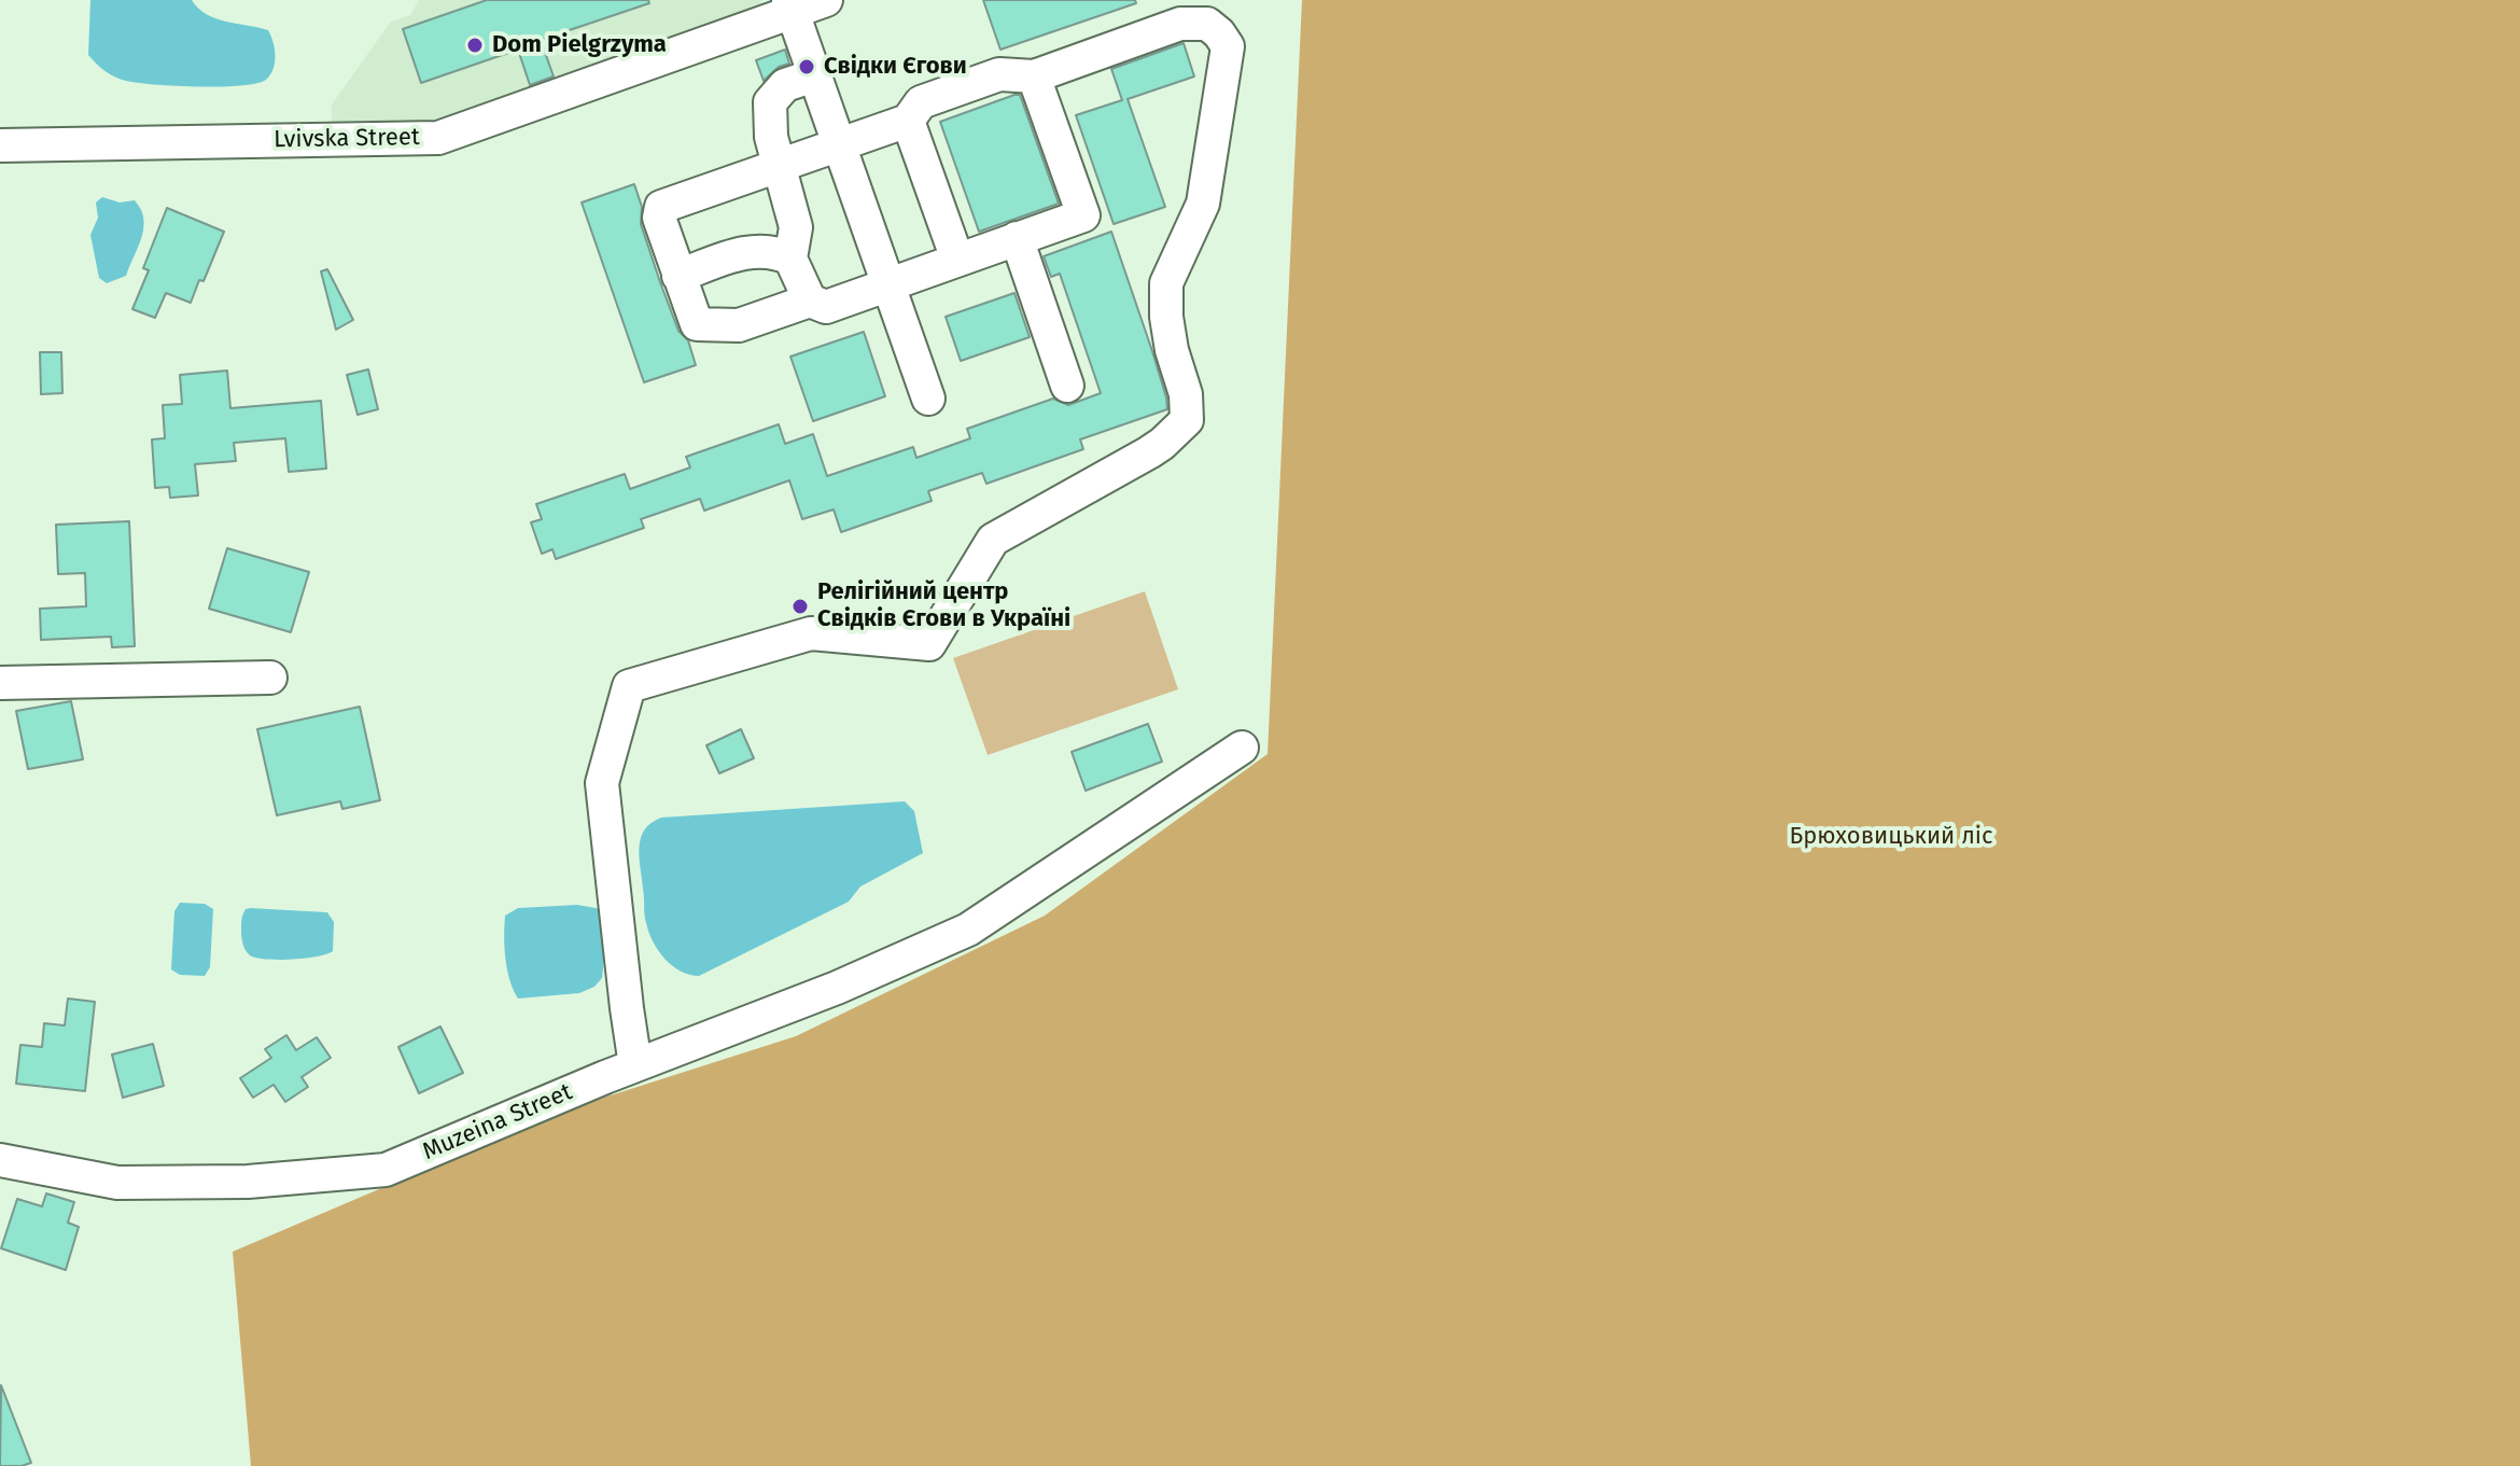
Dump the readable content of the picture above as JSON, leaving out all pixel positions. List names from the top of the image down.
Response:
{
  "streets": {
    "street": ["Lvivska Street", "Muzeina Street"]
  },
  "parks": ["Брюховицький ліс"],
  "places": ["Dom Pielgrzyma", "Свідки Єгови", "Релігійний центр Свідків Єгови в Україні"]
}
